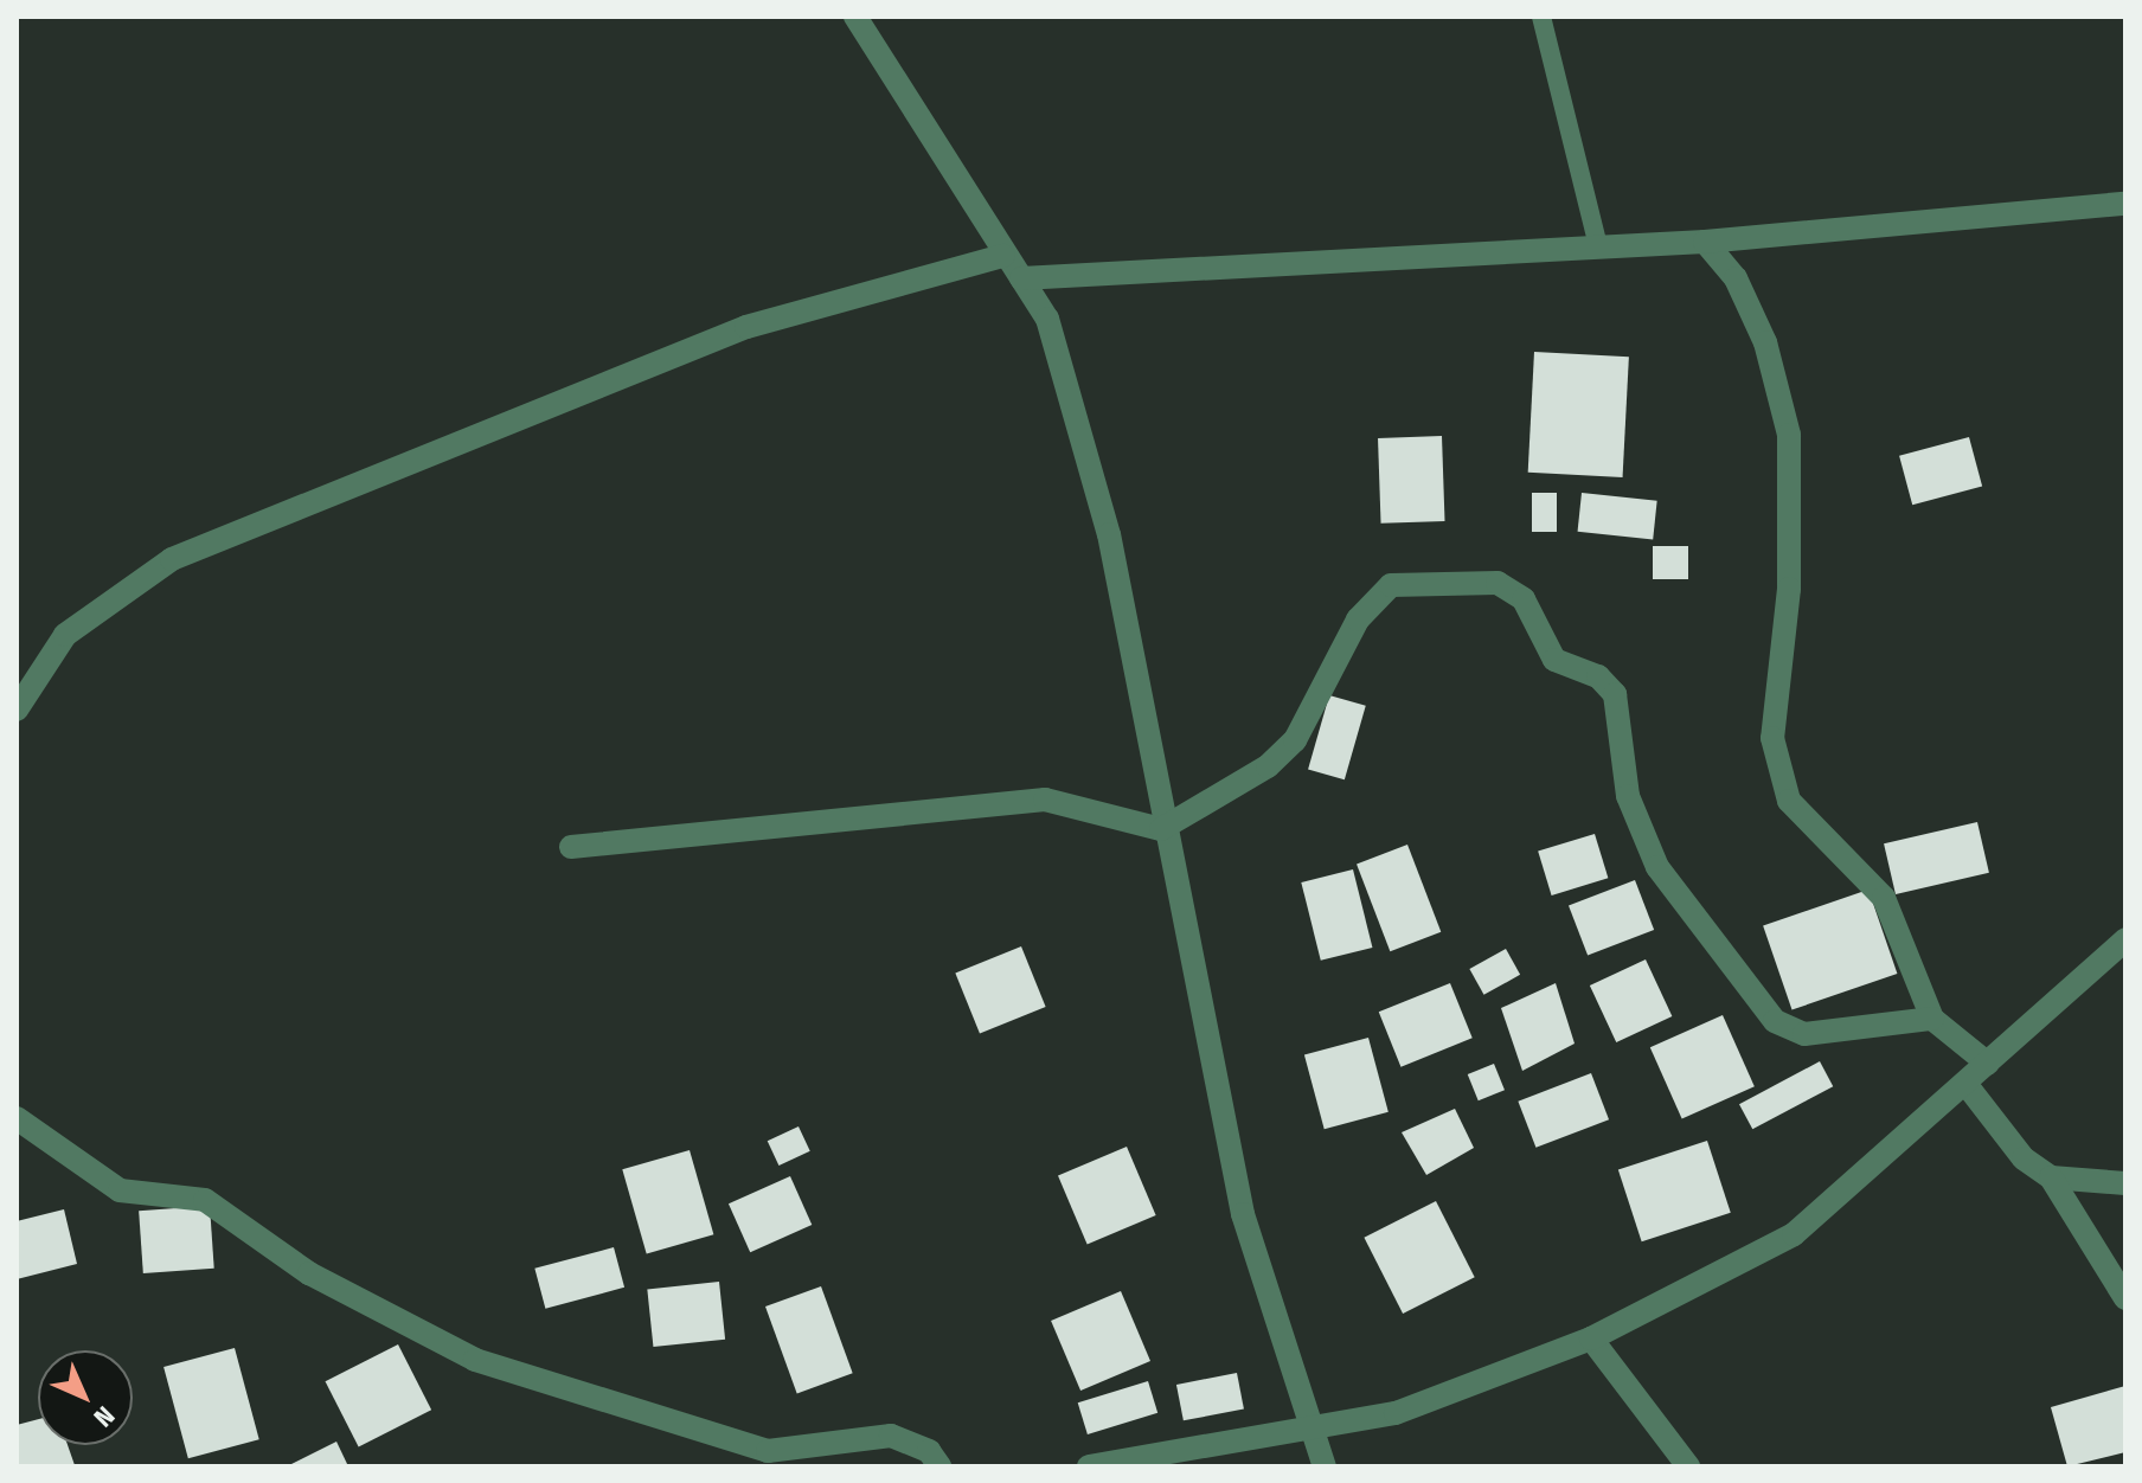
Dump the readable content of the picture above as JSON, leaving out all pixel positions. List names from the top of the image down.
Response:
{
  "north": "bottom right"
}
